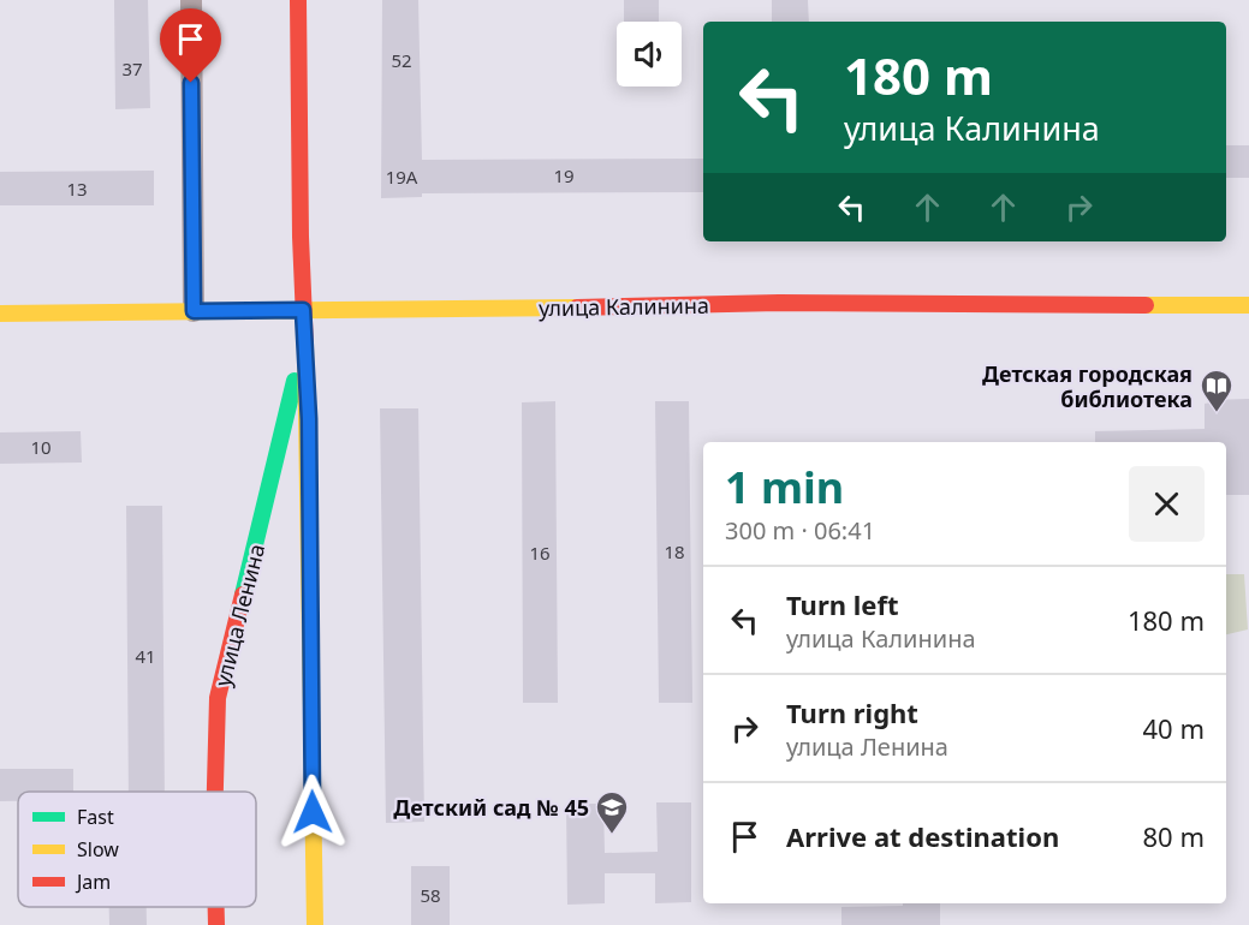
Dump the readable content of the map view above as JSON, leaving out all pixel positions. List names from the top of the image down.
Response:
{
  "streets": {
    "street": ["улица Калинина", "улица Ленина"]
  },
  "crossings": [
    ["улица Калинина", "улица Ленина"]
  ],
  "places": {
    "library": ["Детская городская библиотека"],
    "school or university": ["Детский сад № 45"]
  },
  "house_numbers": [
    "52",
    "37",
    "19",
    "19А",
    "13",
    "10",
    "18",
    "16",
    "41",
    "58"
  ],
  "legend": ["Fast", "Slow", "Jam"],
  "page": {
    "turn": ["180 m", "улица Калинина"],
    "heading": ["1 min", "300 m · 06:41"],
    "list": [
      {
        "name": "Turn left",
        "note": "улица Калинина",
        "value": "180 m"
      },
      {
        "name": "Turn right",
        "note": "улица Ленина",
        "value": "40 m"
      },
      {
        "name": "Arrive at destination",
        "value": "80 m"
      }
    ]
  }
}
